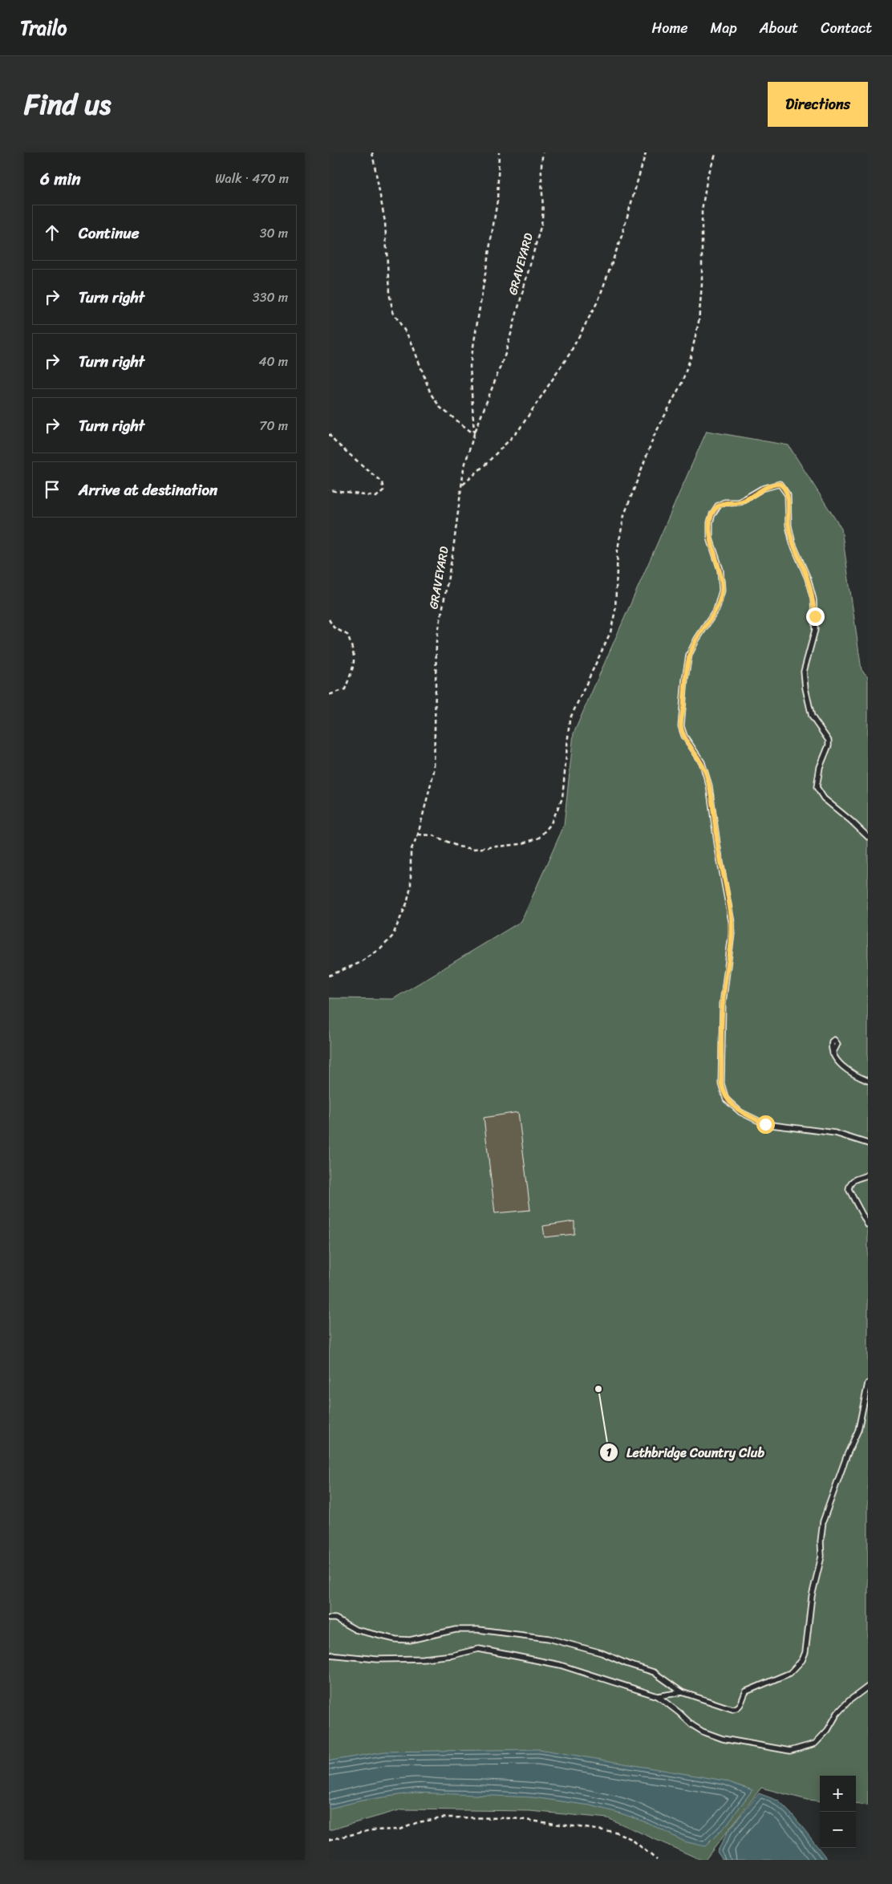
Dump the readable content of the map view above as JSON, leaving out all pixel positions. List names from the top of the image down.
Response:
{
  "streets": {
    "path": ["GRAVEYARD"]
  },
  "places": ["Lethbridge Country Club"],
  "page": {
    "header": "Trailo",
    "nav": [
      "Home",
      "Map",
      "About",
      "Contact"
    ],
    "title": "Find us",
    "buttons": "Directions",
    "heading": ["6 min", "Walk · 470 m"],
    "list": [
      ["Continue", "30 m"],
      ["Turn right", "330 m"],
      ["Turn right", "40 m"],
      ["Turn right", "70 m"],
      "Arrive at destination"
    ],
    "map_buttons": ["+", "−"]
  }
}
